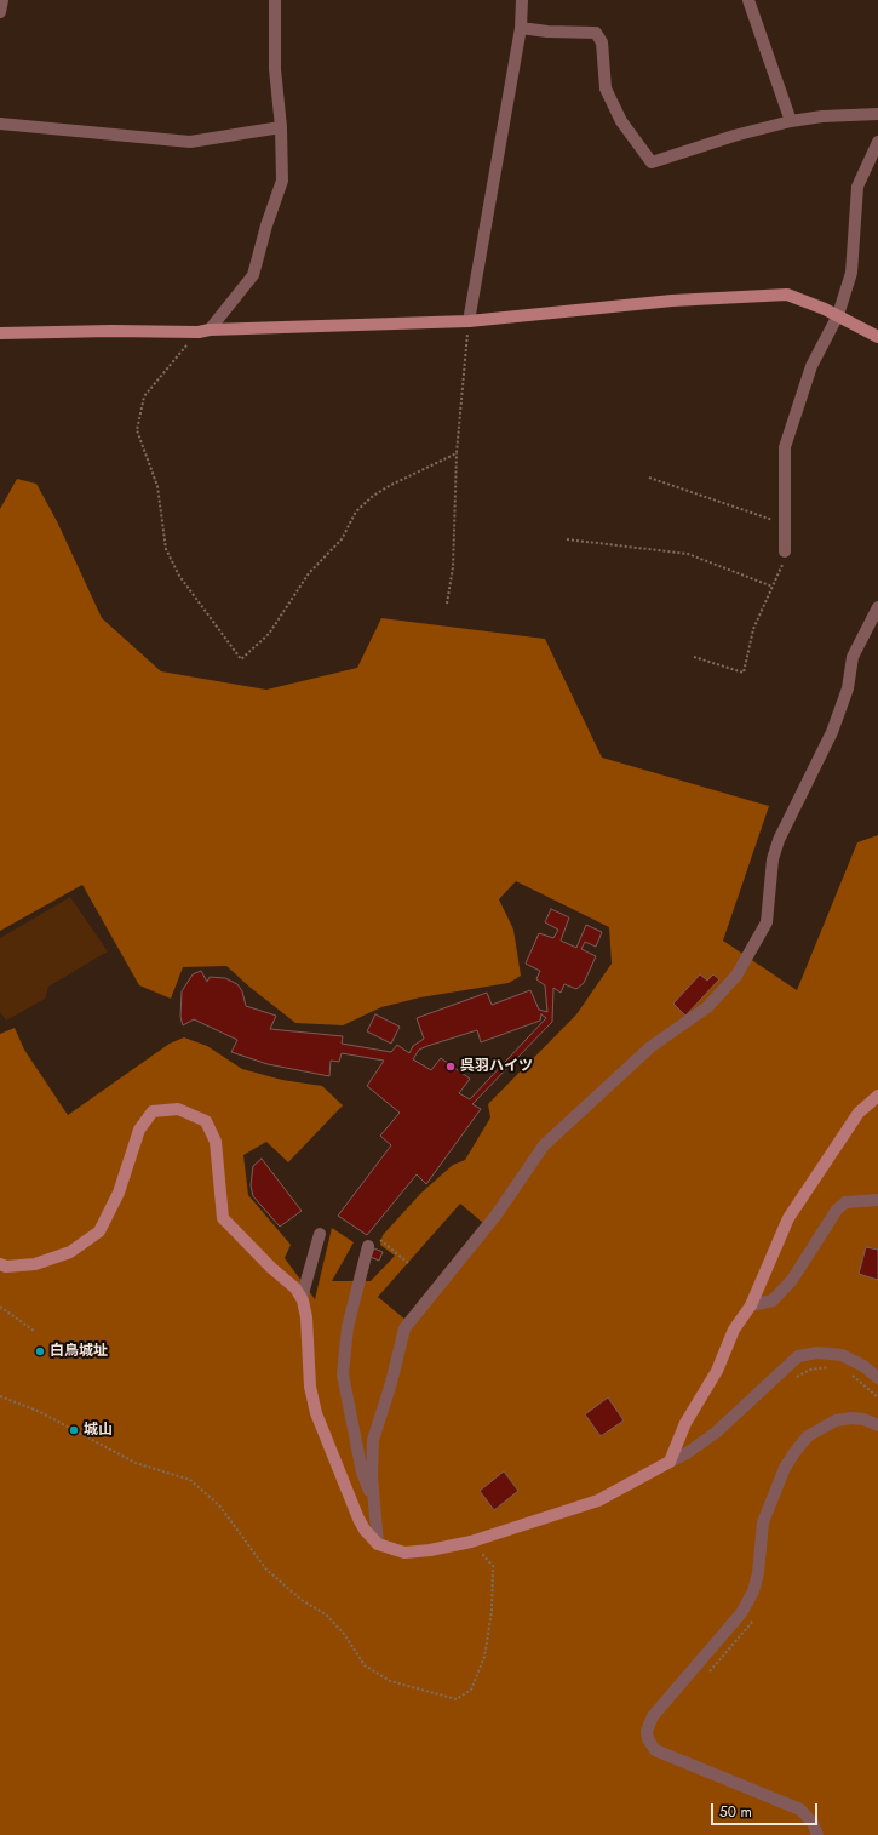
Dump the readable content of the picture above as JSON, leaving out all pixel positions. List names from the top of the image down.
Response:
{
  "places": ["呉羽ハイツ", "白鳥城址", "城山"],
  "scale_bar": "50 m"
}
